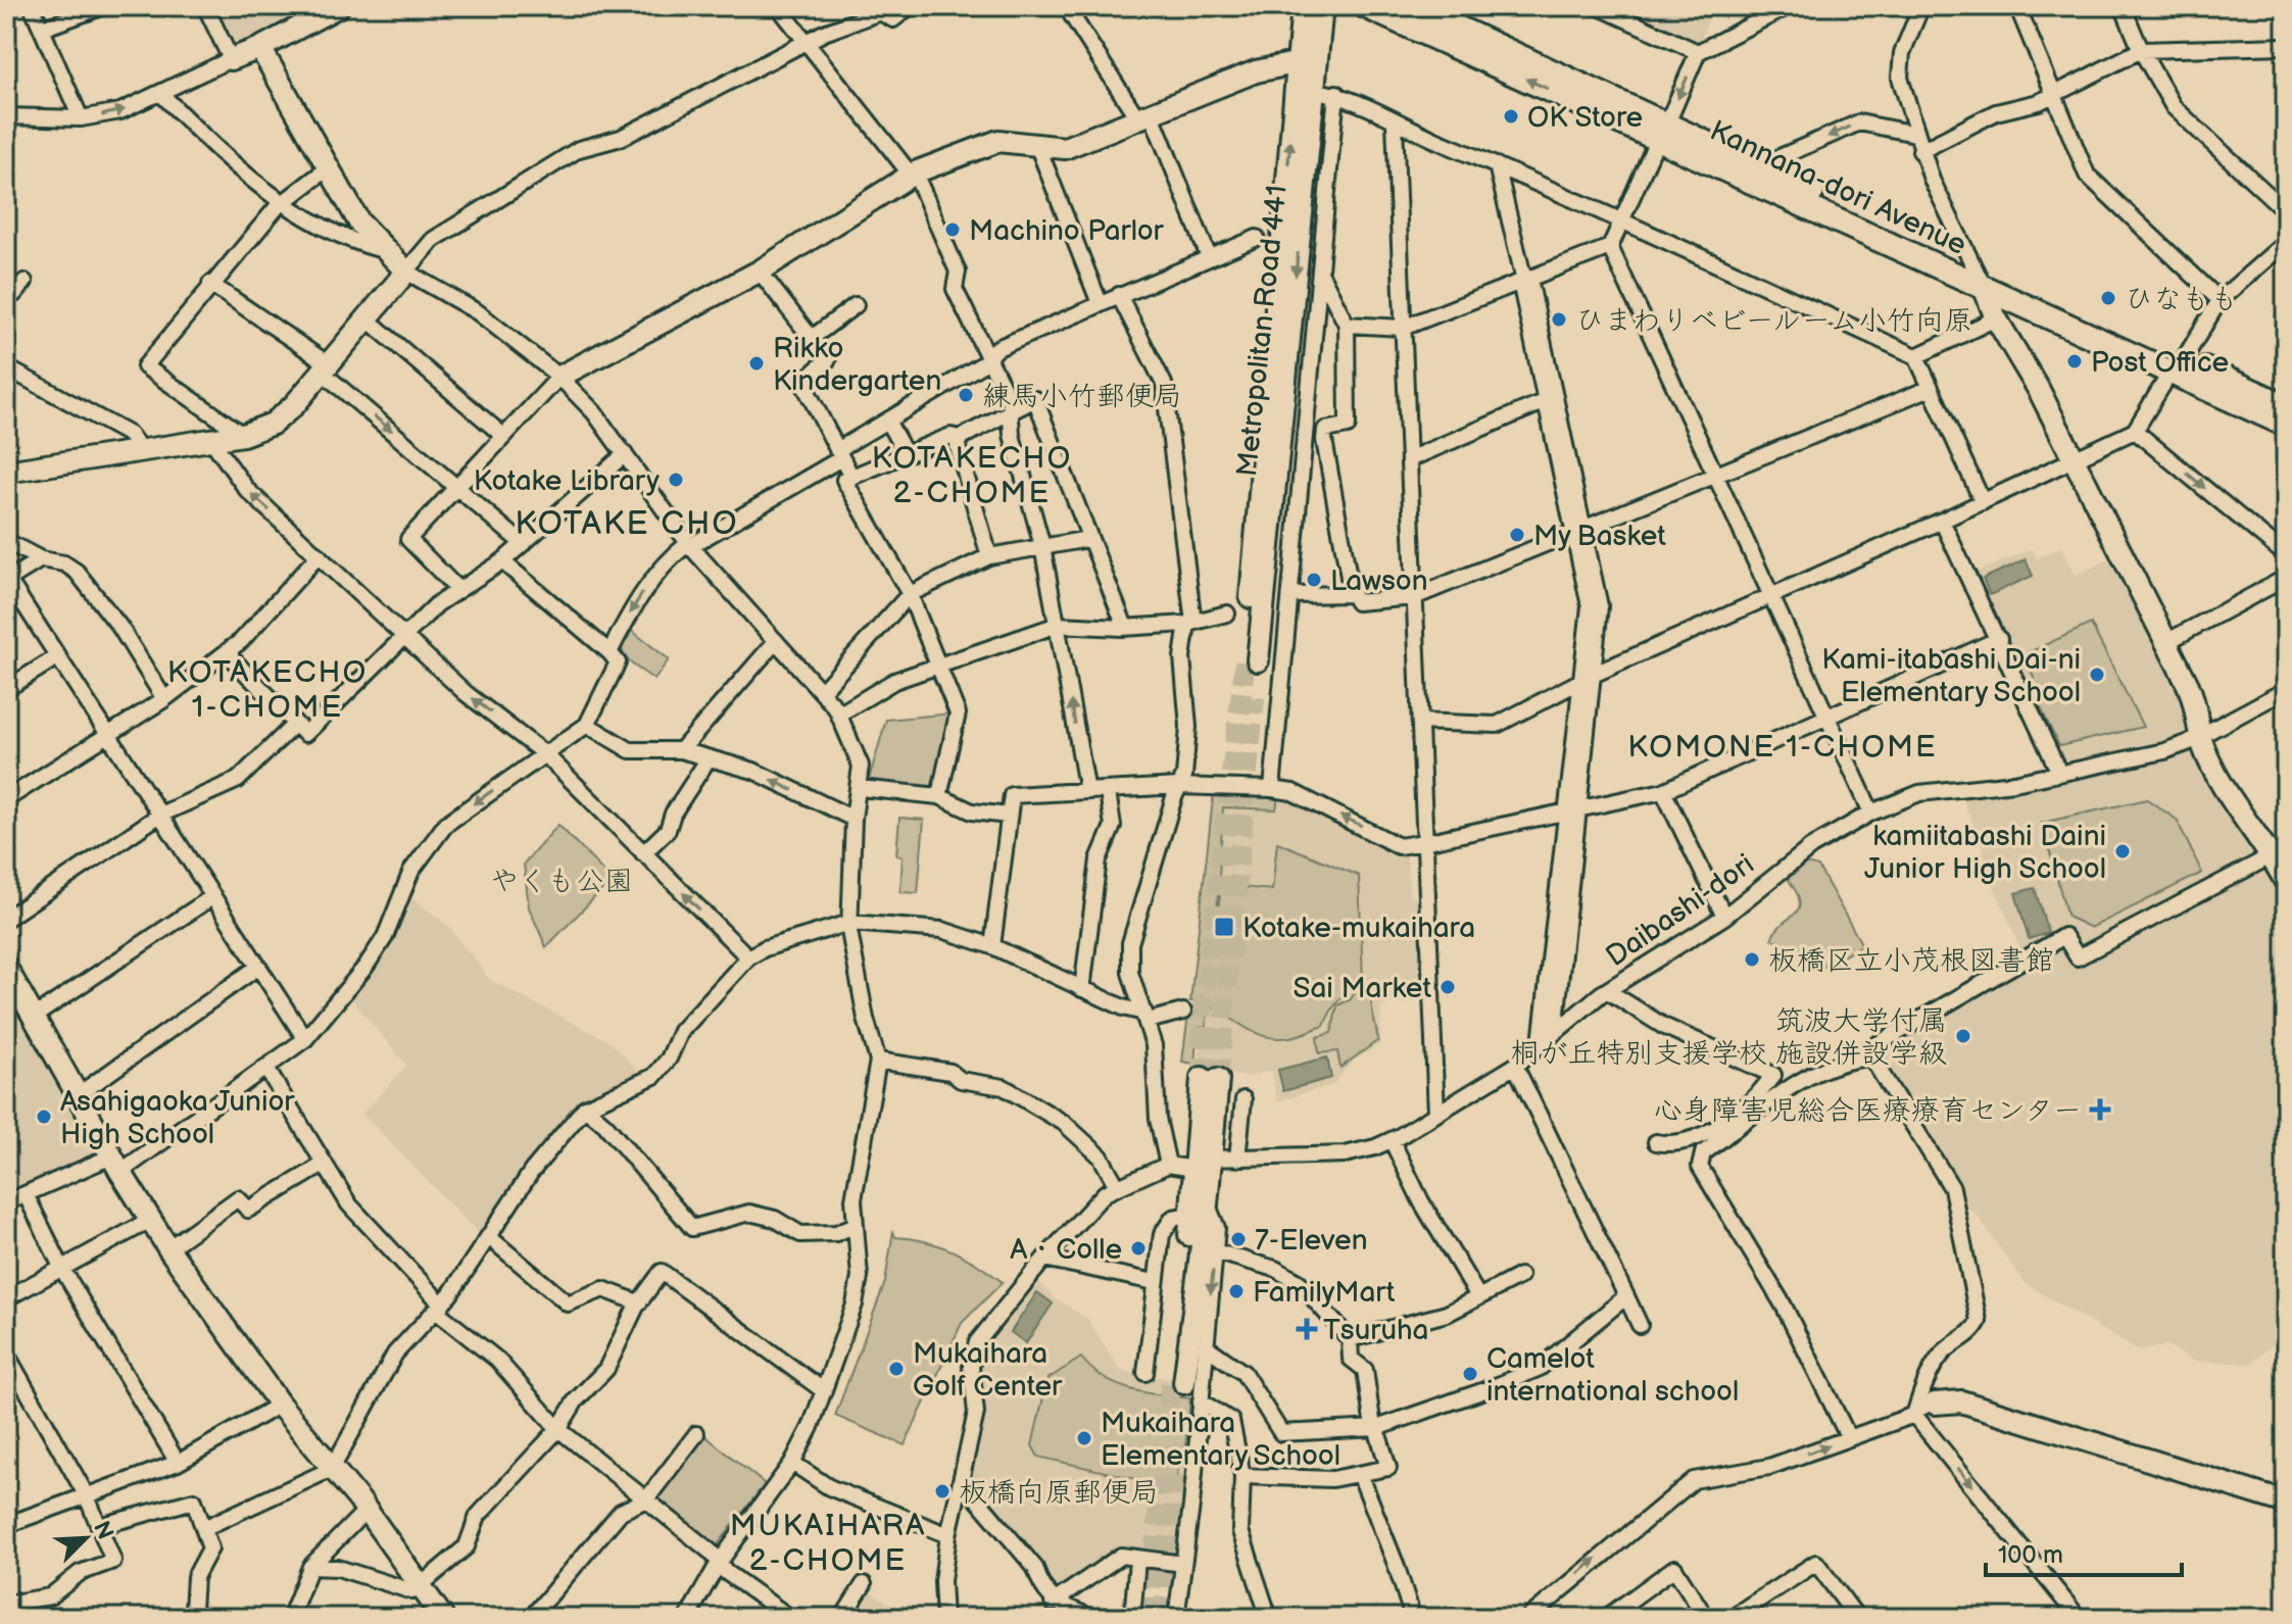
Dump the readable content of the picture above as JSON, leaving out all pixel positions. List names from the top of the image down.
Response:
{
  "streets": {
    "main road": ["Kannana-dori Avenue"],
    "street": ["Metropolitan Road 441", "Daibashi-dori"]
  },
  "districts": [
    "KOTAKECHO 2-CHOME",
    "KOTAKE CHO",
    "KOTAKECHO 1-CHOME",
    "KOMONE 1-CHOME",
    "MUKAIHARA 2-CHOME"
  ],
  "parks": ["やくも公園"],
  "places": {
    "other": [
      "OK Store",
      "Machino Parlor",
      "ひなもも",
      "ひまわりベビールーム小竹向原",
      "Post Office",
      "Rikko Kindergarten",
      "練馬小竹郵便局",
      "Kotake Library",
      "My Basket",
      "Lawson",
      "Kami-itabashi Dai-ni Elementary School",
      "kamiitabashi Daini Junior High School",
      "板橋区立小茂根図書館",
      "Sai Market",
      "筑波大学付属 桐が丘特別支援学校 施設併設学級",
      "Asahigaoka Junior High School",
      "7-Eleven",
      "A・Colle",
      "FamilyMart",
      "Mukaihara Golf Center",
      "Camelot international school",
      "Mukaihara Elementary School",
      "板橋向原郵便局"
    ],
    "transit": ["Kotake-mukaihara"],
    "health": ["心身障害児総合医療療育センター", "Tsuruha"]
  },
  "scale_bar": "100 m",
  "north": "top right"
}
